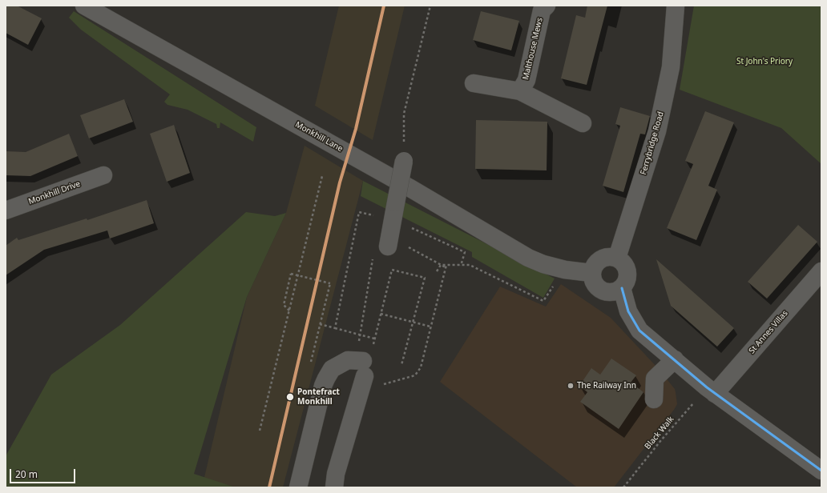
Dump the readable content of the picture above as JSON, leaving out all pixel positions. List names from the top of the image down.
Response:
{
  "streets": {
    "street": [
      "Malthouse Mews",
      "Monkhill Lane",
      "Ferrybridge Road",
      "Monkhill Drive",
      "St Annes Villas"
    ],
    "path": ["Black Walk"]
  },
  "crossings": [
    ["Monkhill Lane", "Ferrybridge Road"],
    ["St Annes Villas", "Black Walk"]
  ],
  "parks": ["St John's Priory"],
  "places": ["The Railway Inn", "Pontefract Monkhill"],
  "scale_bar": "20 m"
}
